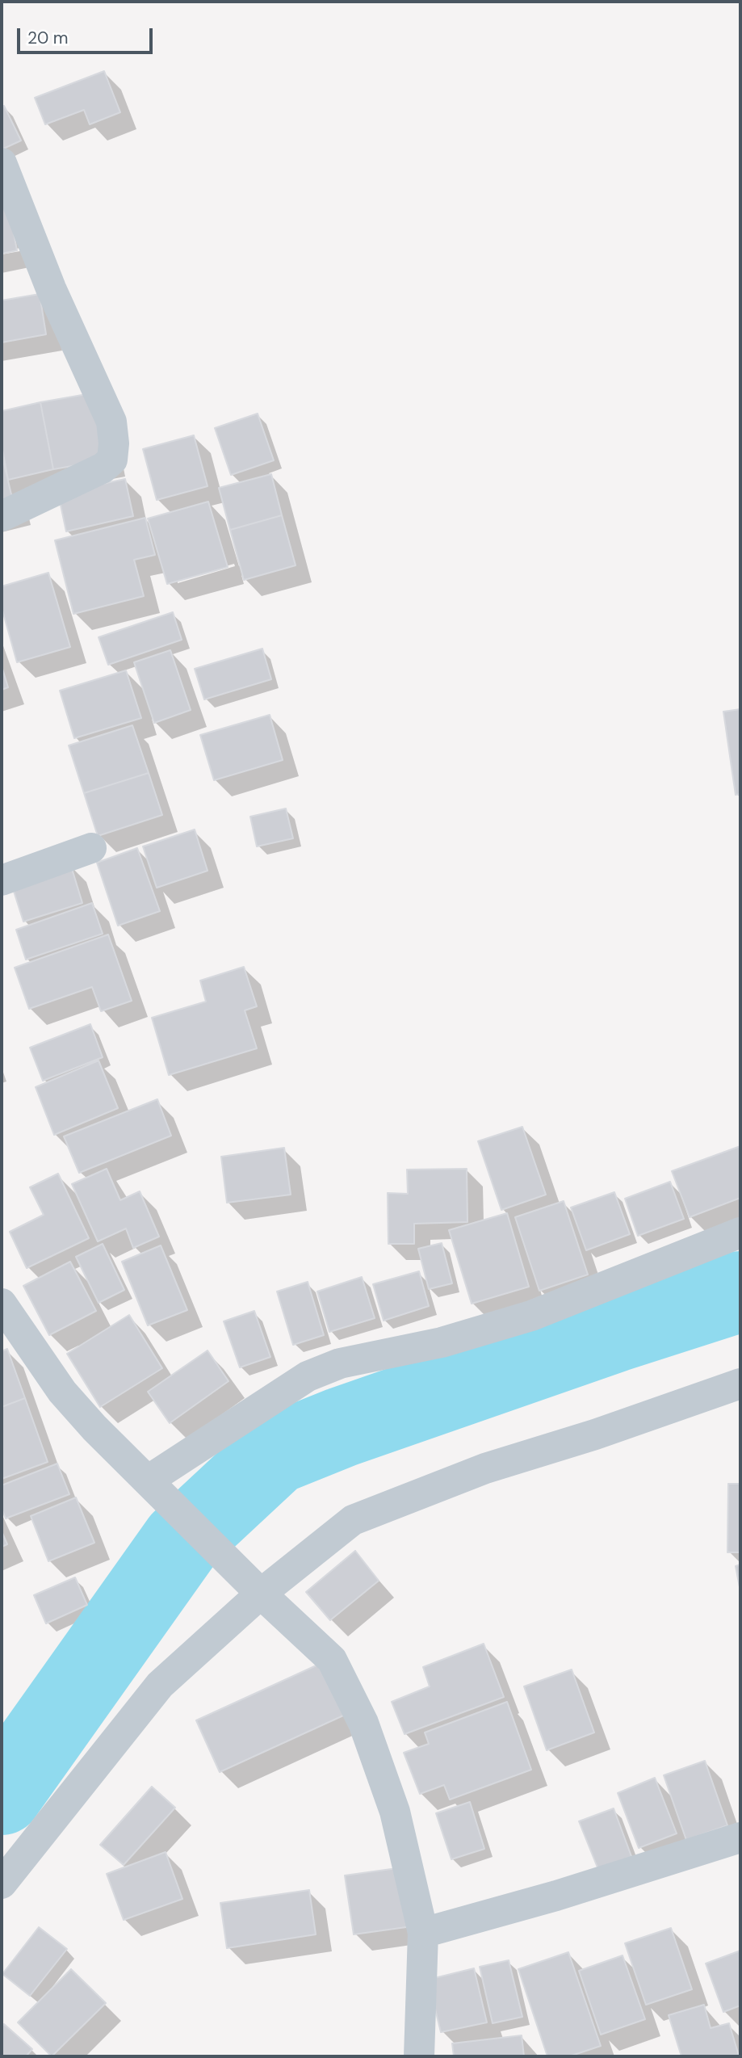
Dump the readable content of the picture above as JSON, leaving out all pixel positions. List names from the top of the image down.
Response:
{
  "scale_bar": "20 m"
}
